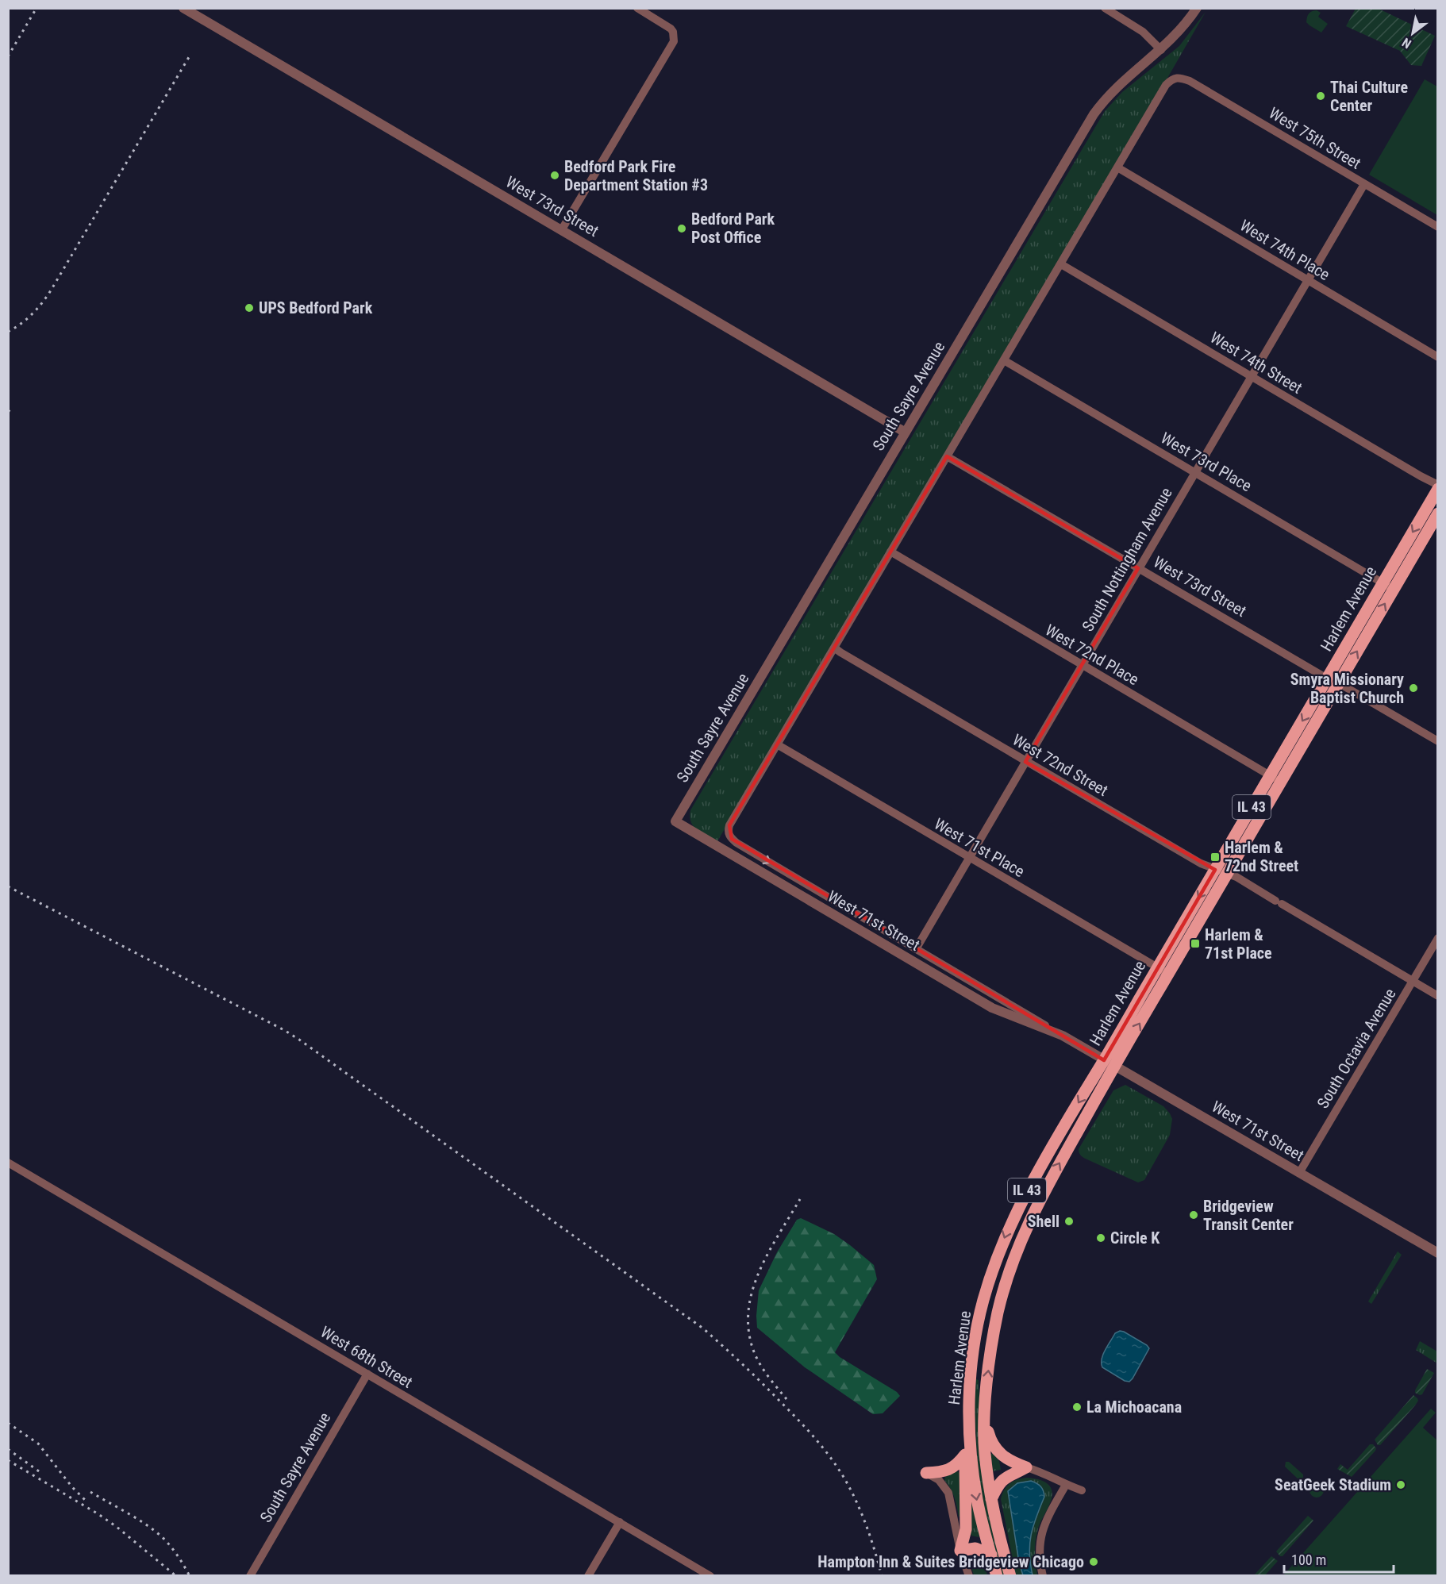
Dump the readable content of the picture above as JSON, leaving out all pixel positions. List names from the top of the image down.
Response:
{
  "streets": {
    "main road": ["Harlem Avenue", "IL 43"],
    "street": [
      "West 75th Street",
      "West 73rd Street",
      "West 74th Place",
      "West 74th Street",
      "South Sayre Avenue",
      "West 73rd Place",
      "South Nottingham Avenue",
      "West 72nd Place",
      "West 72nd Street",
      "West 71st Place",
      "West 71st Street",
      "South Octavia Avenue",
      "West 68th Street"
    ]
  },
  "crossings": [
    ["West 75th Street", "West 74th Place"],
    ["West 75th Street", "South Nottingham Avenue"],
    ["West 73rd Street", "South Sayre Avenue"],
    ["West 73rd Street", "South Nottingham Avenue"],
    ["West 73rd Street", "Harlem Avenue"],
    ["West 74th Place", "South Nottingham Avenue"],
    ["West 74th Street", "South Nottingham Avenue"],
    ["South Sayre Avenue", "West 71st Street"],
    ["South Sayre Avenue", "West 68th Street"],
    ["West 73rd Place", "South Nottingham Avenue"],
    ["West 73rd Place", "Harlem Avenue"],
    ["South Nottingham Avenue", "West 72nd Place"],
    ["South Nottingham Avenue", "West 72nd Street"],
    ["South Nottingham Avenue", "West 71st Place"],
    ["South Nottingham Avenue", "West 71st Street"],
    ["Harlem Avenue", "West 72nd Place"],
    ["Harlem Avenue", "West 72nd Street"],
    ["Harlem Avenue", "West 71st Place"],
    ["Harlem Avenue", "West 71st Street"],
    ["West 72nd Street", "South Octavia Avenue"],
    ["West 71st Place", "West 71st Street"],
    ["West 71st Street", "South Octavia Avenue"]
  ],
  "places": {
    "other": [
      "Thai Culture Center",
      "Bedford Park Fire Department Station #3",
      "Bedford Park Post Office",
      "UPS Bedford Park",
      "Smyra Missionary Baptist Church",
      "Bridgeview Transit Center",
      "Shell",
      "Circle K",
      "La Michoacana",
      "SeatGeek Stadium",
      "Hampton Inn & Suites Bridgeview Chicago"
    ],
    "transit": ["Harlem & 72nd Street", "Harlem & 71st Place"]
  },
  "scale_bar": "100 m",
  "north": "bottom left"
}
